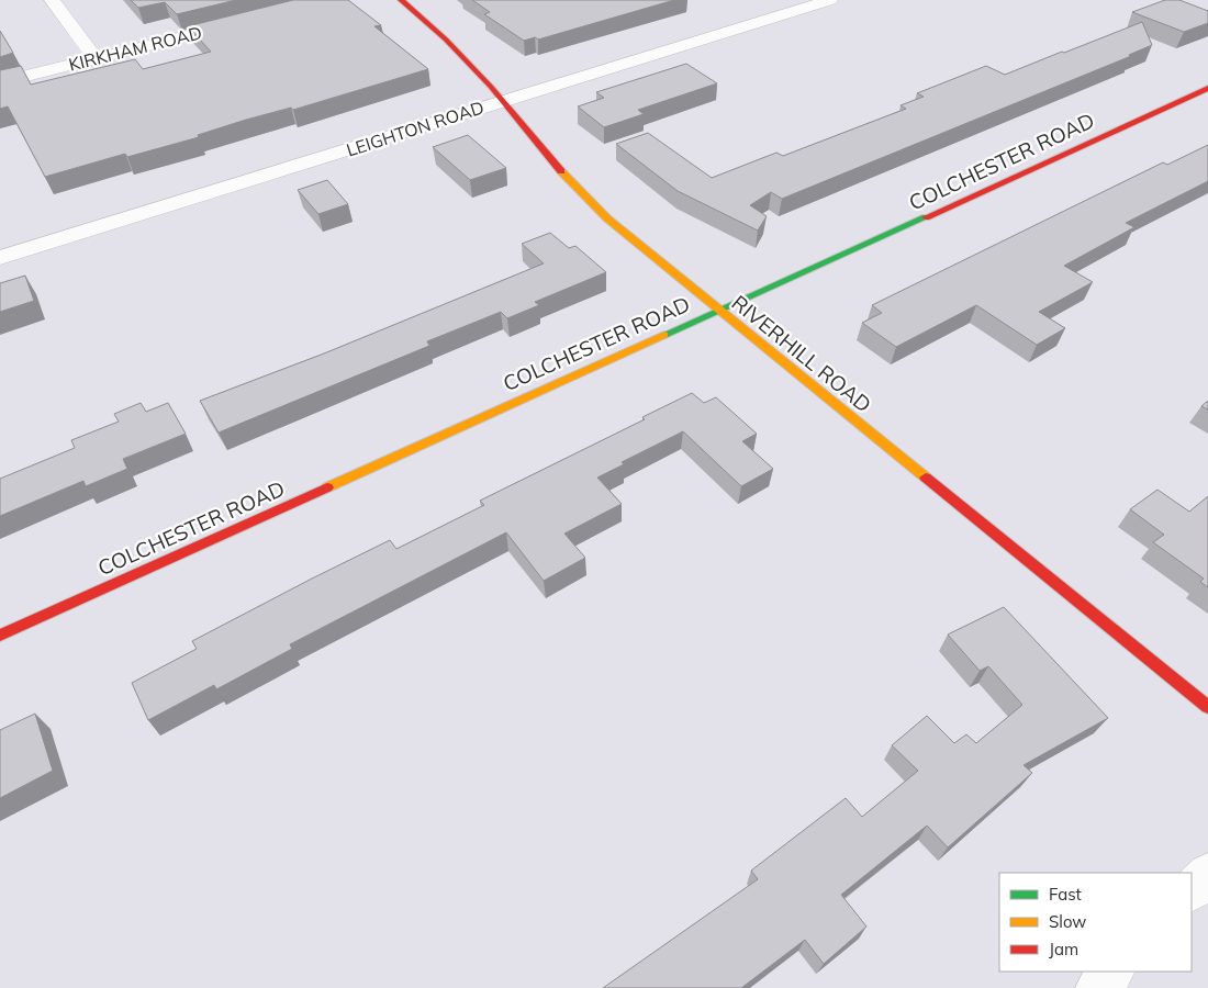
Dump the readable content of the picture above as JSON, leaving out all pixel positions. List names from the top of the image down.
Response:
{
  "streets": {
    "street": [
      "KIRKHAM ROAD",
      "LEIGHTON ROAD",
      "COLCHESTER ROAD",
      "RIVERHILL ROAD"
    ]
  },
  "crossings": [
    ["LEIGHTON ROAD", "RIVERHILL ROAD"],
    ["COLCHESTER ROAD", "RIVERHILL ROAD"]
  ],
  "legend": ["Fast", "Slow", "Jam"]
}
